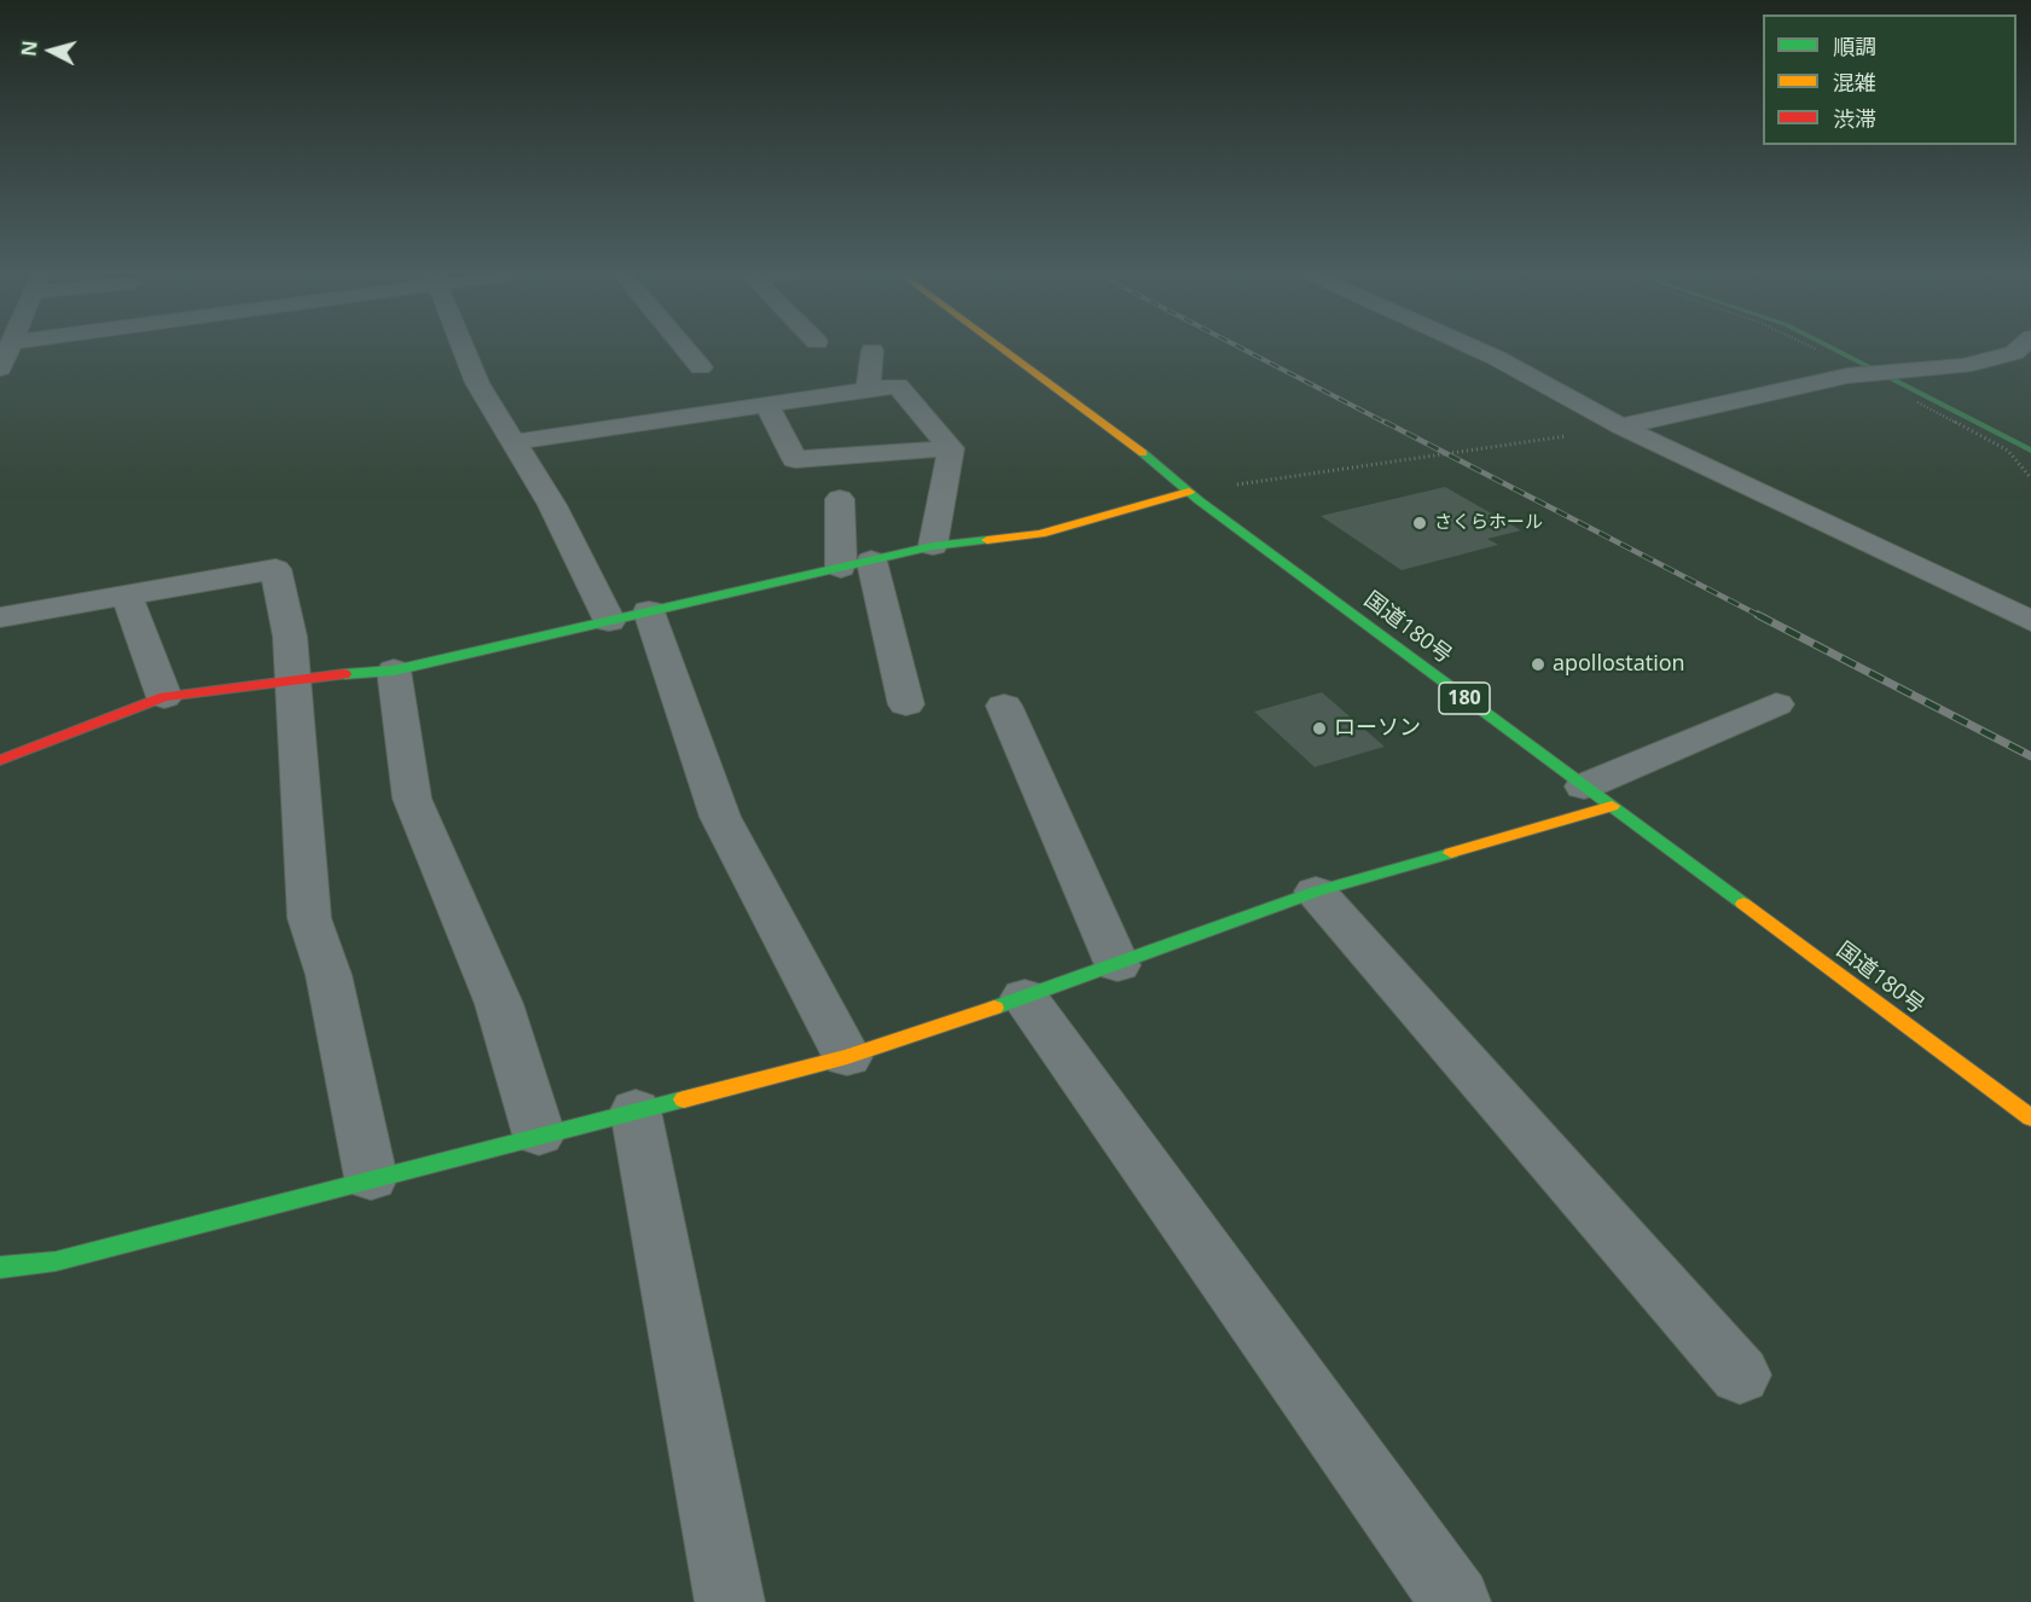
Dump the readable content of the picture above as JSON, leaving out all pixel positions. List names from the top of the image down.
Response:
{
  "streets": {
    "main road": ["国道180号", "180"]
  },
  "places": ["さくらホール", "apollostation", "ローソン"],
  "legend": ["順調", "混雑", "渋滞"],
  "north": "left"
}
